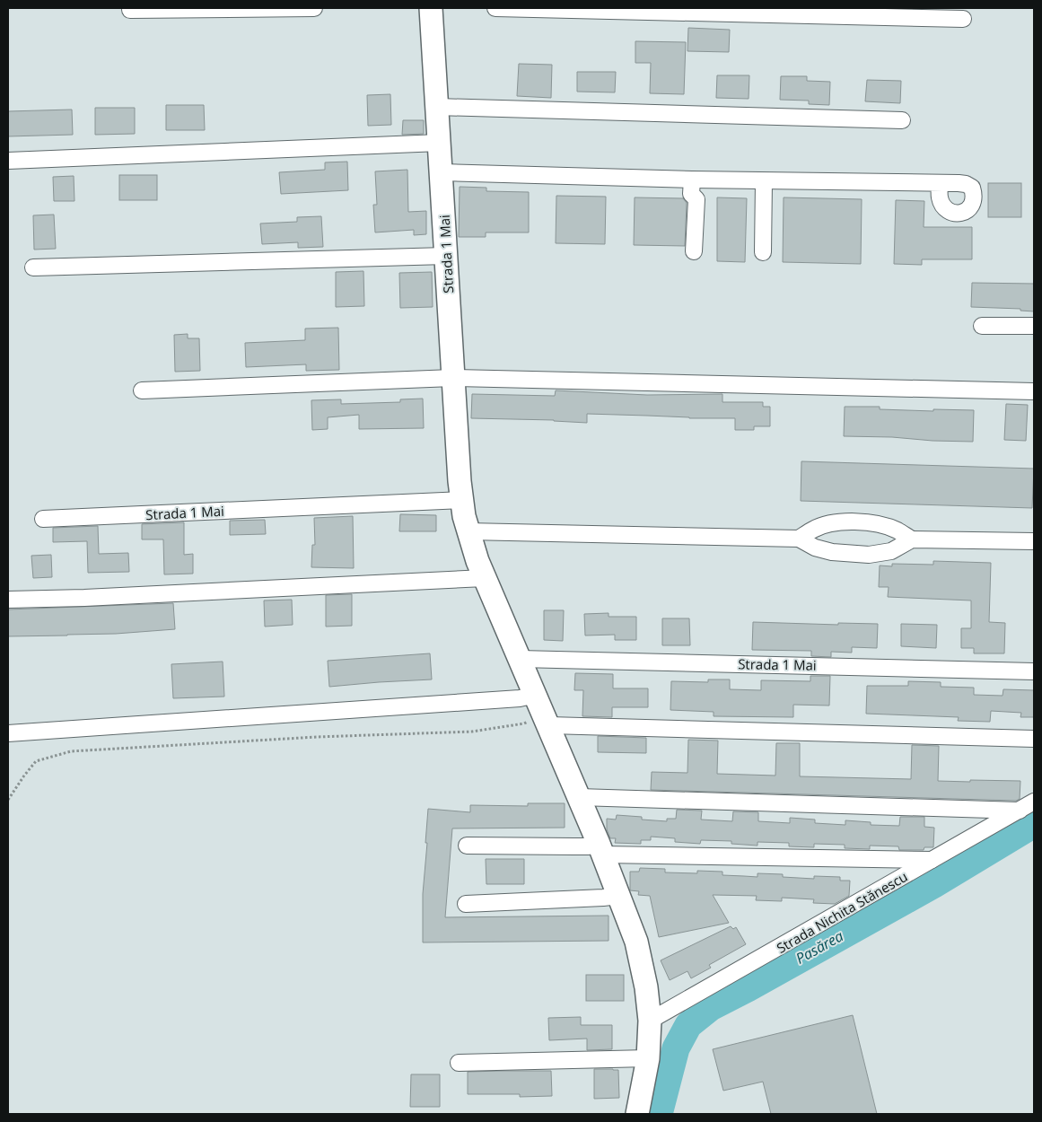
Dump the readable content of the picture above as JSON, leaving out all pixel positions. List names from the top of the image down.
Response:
{
  "streets": {
    "street": ["Strada 1 Mai", "Strada Nichita Stănescu"]
  },
  "crossings": [
    ["Strada 1 Mai", "Strada Nichita Stănescu"]
  ],
  "water": ["Pasărea"]
}
